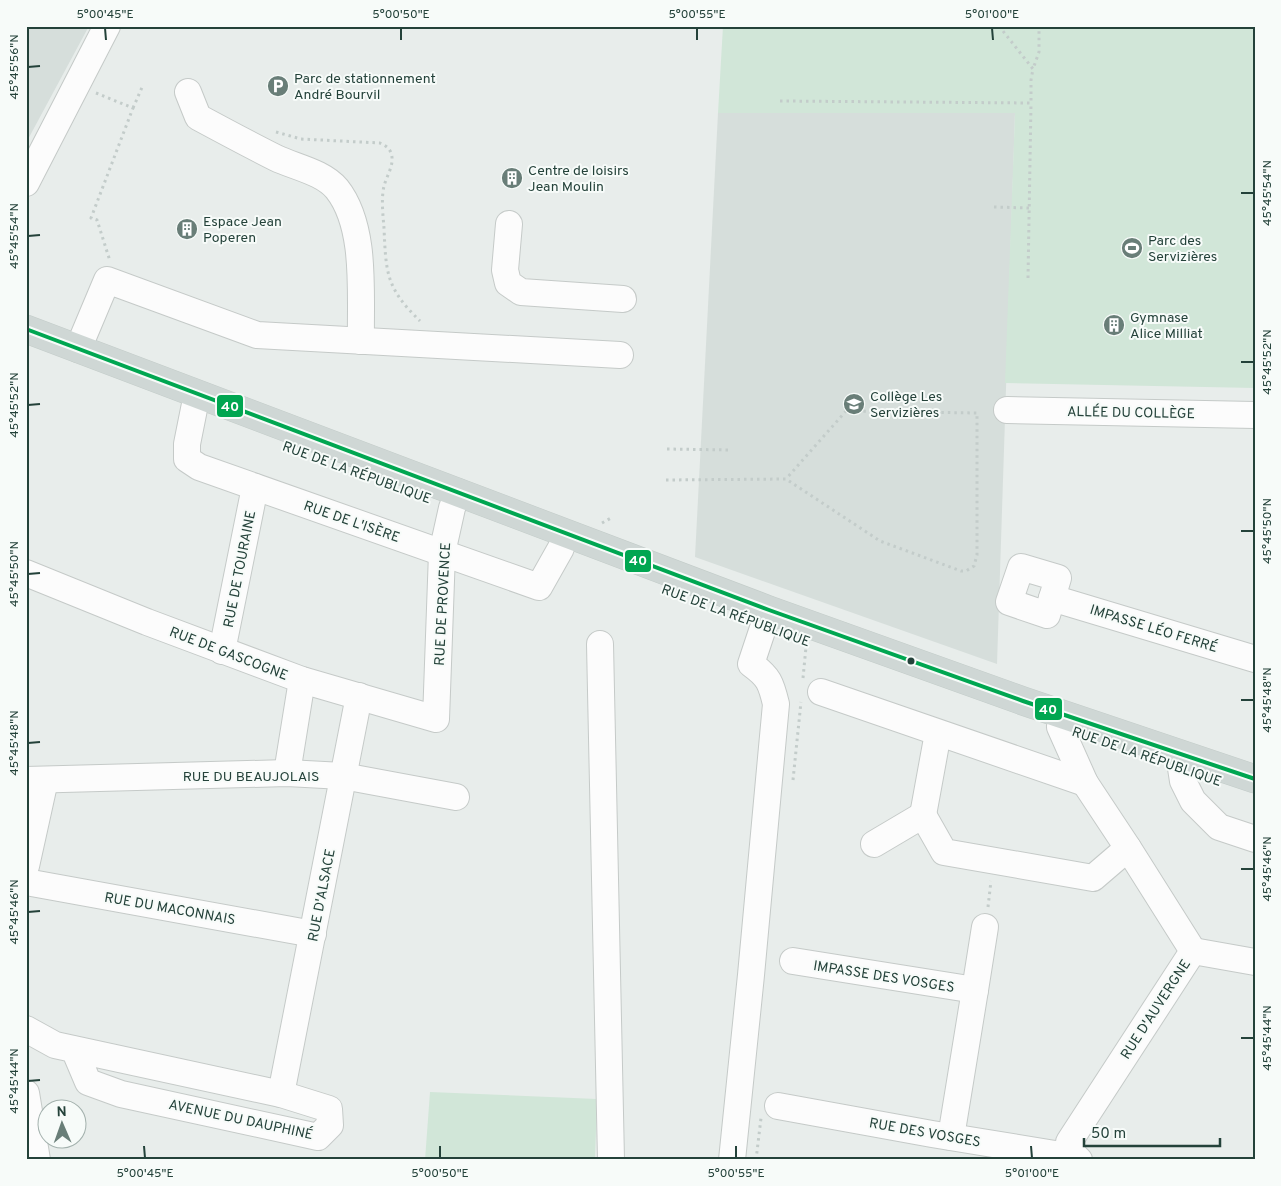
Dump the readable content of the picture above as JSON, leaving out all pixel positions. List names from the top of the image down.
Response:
{
  "streets": {
    "main road": ["RUE DE LA RÉPUBLIQUE"],
    "street": [
      "ALLÉE DU COLLÈGE",
      "RUE DE L'ISÈRE",
      "RUE DE TOURAINE",
      "RUE DE PROVENCE",
      "IMPASSE LÉO FERRÉ",
      "RUE DE GASCOGNE",
      "RUE DU BEAUJOLAIS",
      "RUE D'ALSACE",
      "RUE DU MACONNAIS",
      "IMPASSE DES VOSGES",
      "RUE D'AUVERGNE",
      "AVENUE DU DAUPHINÉ",
      "RUE DES VOSGES"
    ]
  },
  "crossings": [
    ["RUE DE LA RÉPUBLIQUE", "RUE DE L'ISÈRE"],
    ["RUE DE LA RÉPUBLIQUE", "RUE DE PROVENCE"],
    ["RUE DE LA RÉPUBLIQUE", "RUE D'AUVERGNE"],
    ["RUE DE L'ISÈRE", "RUE DE TOURAINE"],
    ["RUE DE L'ISÈRE", "RUE DE PROVENCE"],
    ["RUE DE TOURAINE", "RUE DE GASCOGNE"],
    ["RUE DE PROVENCE", "RUE DE GASCOGNE"],
    ["RUE DE GASCOGNE", "RUE D'ALSACE"],
    ["RUE DU BEAUJOLAIS", "RUE D'ALSACE"],
    ["RUE D'ALSACE", "RUE DU MACONNAIS"],
    ["RUE D'ALSACE", "AVENUE DU DAUPHINÉ"],
    ["IMPASSE DES VOSGES", "RUE DES VOSGES"],
    ["RUE D'AUVERGNE", "RUE DES VOSGES"]
  ],
  "places": {
    "parking": ["Parc de stationnement André Bourvil"],
    "building": ["Centre de loisirs Jean Moulin", "Espace Jean Poperen", "Gymnase Alice Milliat"],
    "sports": ["Parc des Servizières"],
    "school or university": ["Collège Les Servizières"]
  },
  "lines": ["transit line 40"],
  "scale_bar": "50 m",
  "north": "top",
  "coordinates": [
    "5°00'45\"E",
    "5°00'50\"E",
    "5°00'55\"E",
    "5°01'00\"E",
    "45°45'56\"N",
    "45°45'54\"N",
    "45°45'52\"N",
    "45°45'50\"N",
    "45°45'48\"N",
    "45°45'46\"N",
    "45°45'44\"N"
  ]
}
